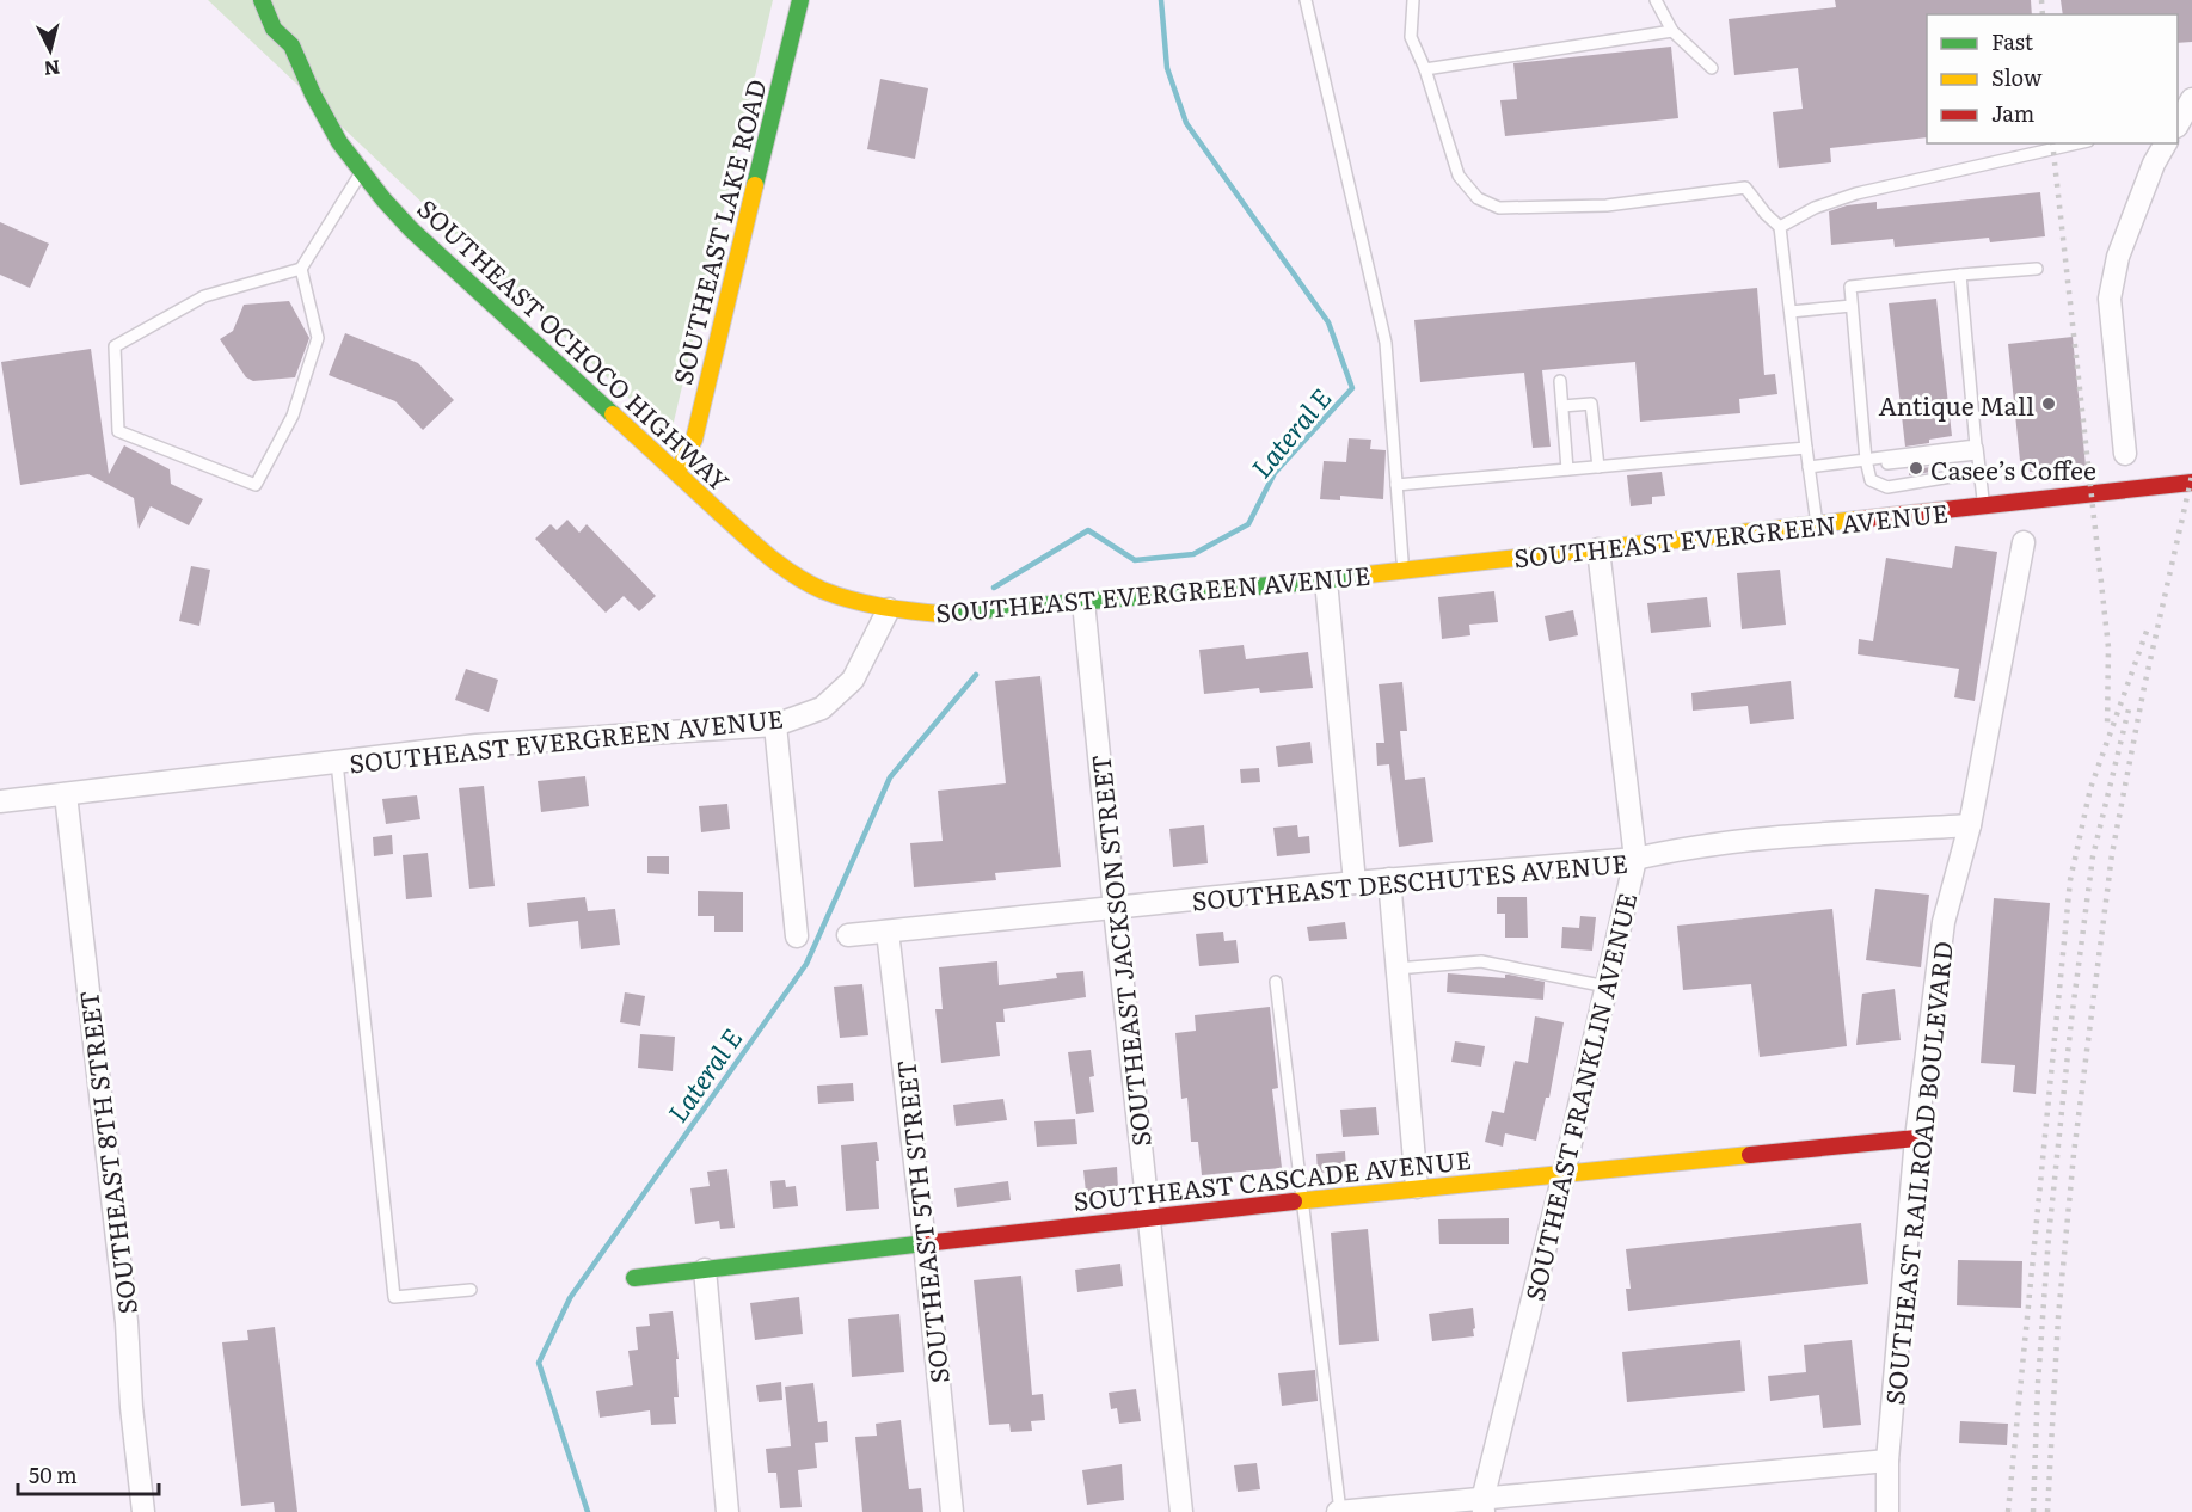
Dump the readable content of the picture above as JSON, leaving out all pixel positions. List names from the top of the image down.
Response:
{
  "streets": {
    "main road": [
      "SOUTHEAST LAKE ROAD",
      "SOUTHEAST OCHOCO HIGHWAY",
      "SOUTHEAST EVERGREEN AVENUE",
      "SOUTHEAST CASCADE AVENUE"
    ],
    "street": [
      "SOUTHEAST DESCHUTES AVENUE",
      "SOUTHEAST JACKSON STREET",
      "SOUTHEAST FRANKLIN AVENUE",
      "SOUTHEAST 8TH STREET",
      "SOUTHEAST RAILROAD BOULEVARD",
      "SOUTHEAST 5TH STREET"
    ]
  },
  "crossings": [
    ["SOUTHEAST LAKE ROAD", "SOUTHEAST OCHOCO HIGHWAY"],
    ["SOUTHEAST OCHOCO HIGHWAY", "SOUTHEAST EVERGREEN AVENUE"],
    ["SOUTHEAST EVERGREEN AVENUE", "SOUTHEAST JACKSON STREET"],
    ["SOUTHEAST EVERGREEN AVENUE", "SOUTHEAST FRANKLIN AVENUE"],
    ["SOUTHEAST EVERGREEN AVENUE", "SOUTHEAST 8TH STREET"],
    ["SOUTHEAST DESCHUTES AVENUE", "SOUTHEAST JACKSON STREET"],
    ["SOUTHEAST DESCHUTES AVENUE", "SOUTHEAST FRANKLIN AVENUE"],
    ["SOUTHEAST DESCHUTES AVENUE", "SOUTHEAST RAILROAD BOULEVARD"],
    ["SOUTHEAST DESCHUTES AVENUE", "SOUTHEAST 5TH STREET"],
    ["SOUTHEAST JACKSON STREET", "SOUTHEAST CASCADE AVENUE"],
    ["SOUTHEAST FRANKLIN AVENUE", "SOUTHEAST CASCADE AVENUE"],
    ["SOUTHEAST RAILROAD BOULEVARD", "SOUTHEAST CASCADE AVENUE"],
    ["SOUTHEAST CASCADE AVENUE", "SOUTHEAST 5TH STREET"]
  ],
  "water": ["Lateral E"],
  "places": ["Antique Mall", "Casee’s Coffee"],
  "legend": ["Fast", "Slow", "Jam"],
  "scale_bar": "50 m",
  "north": "bottom"
}
